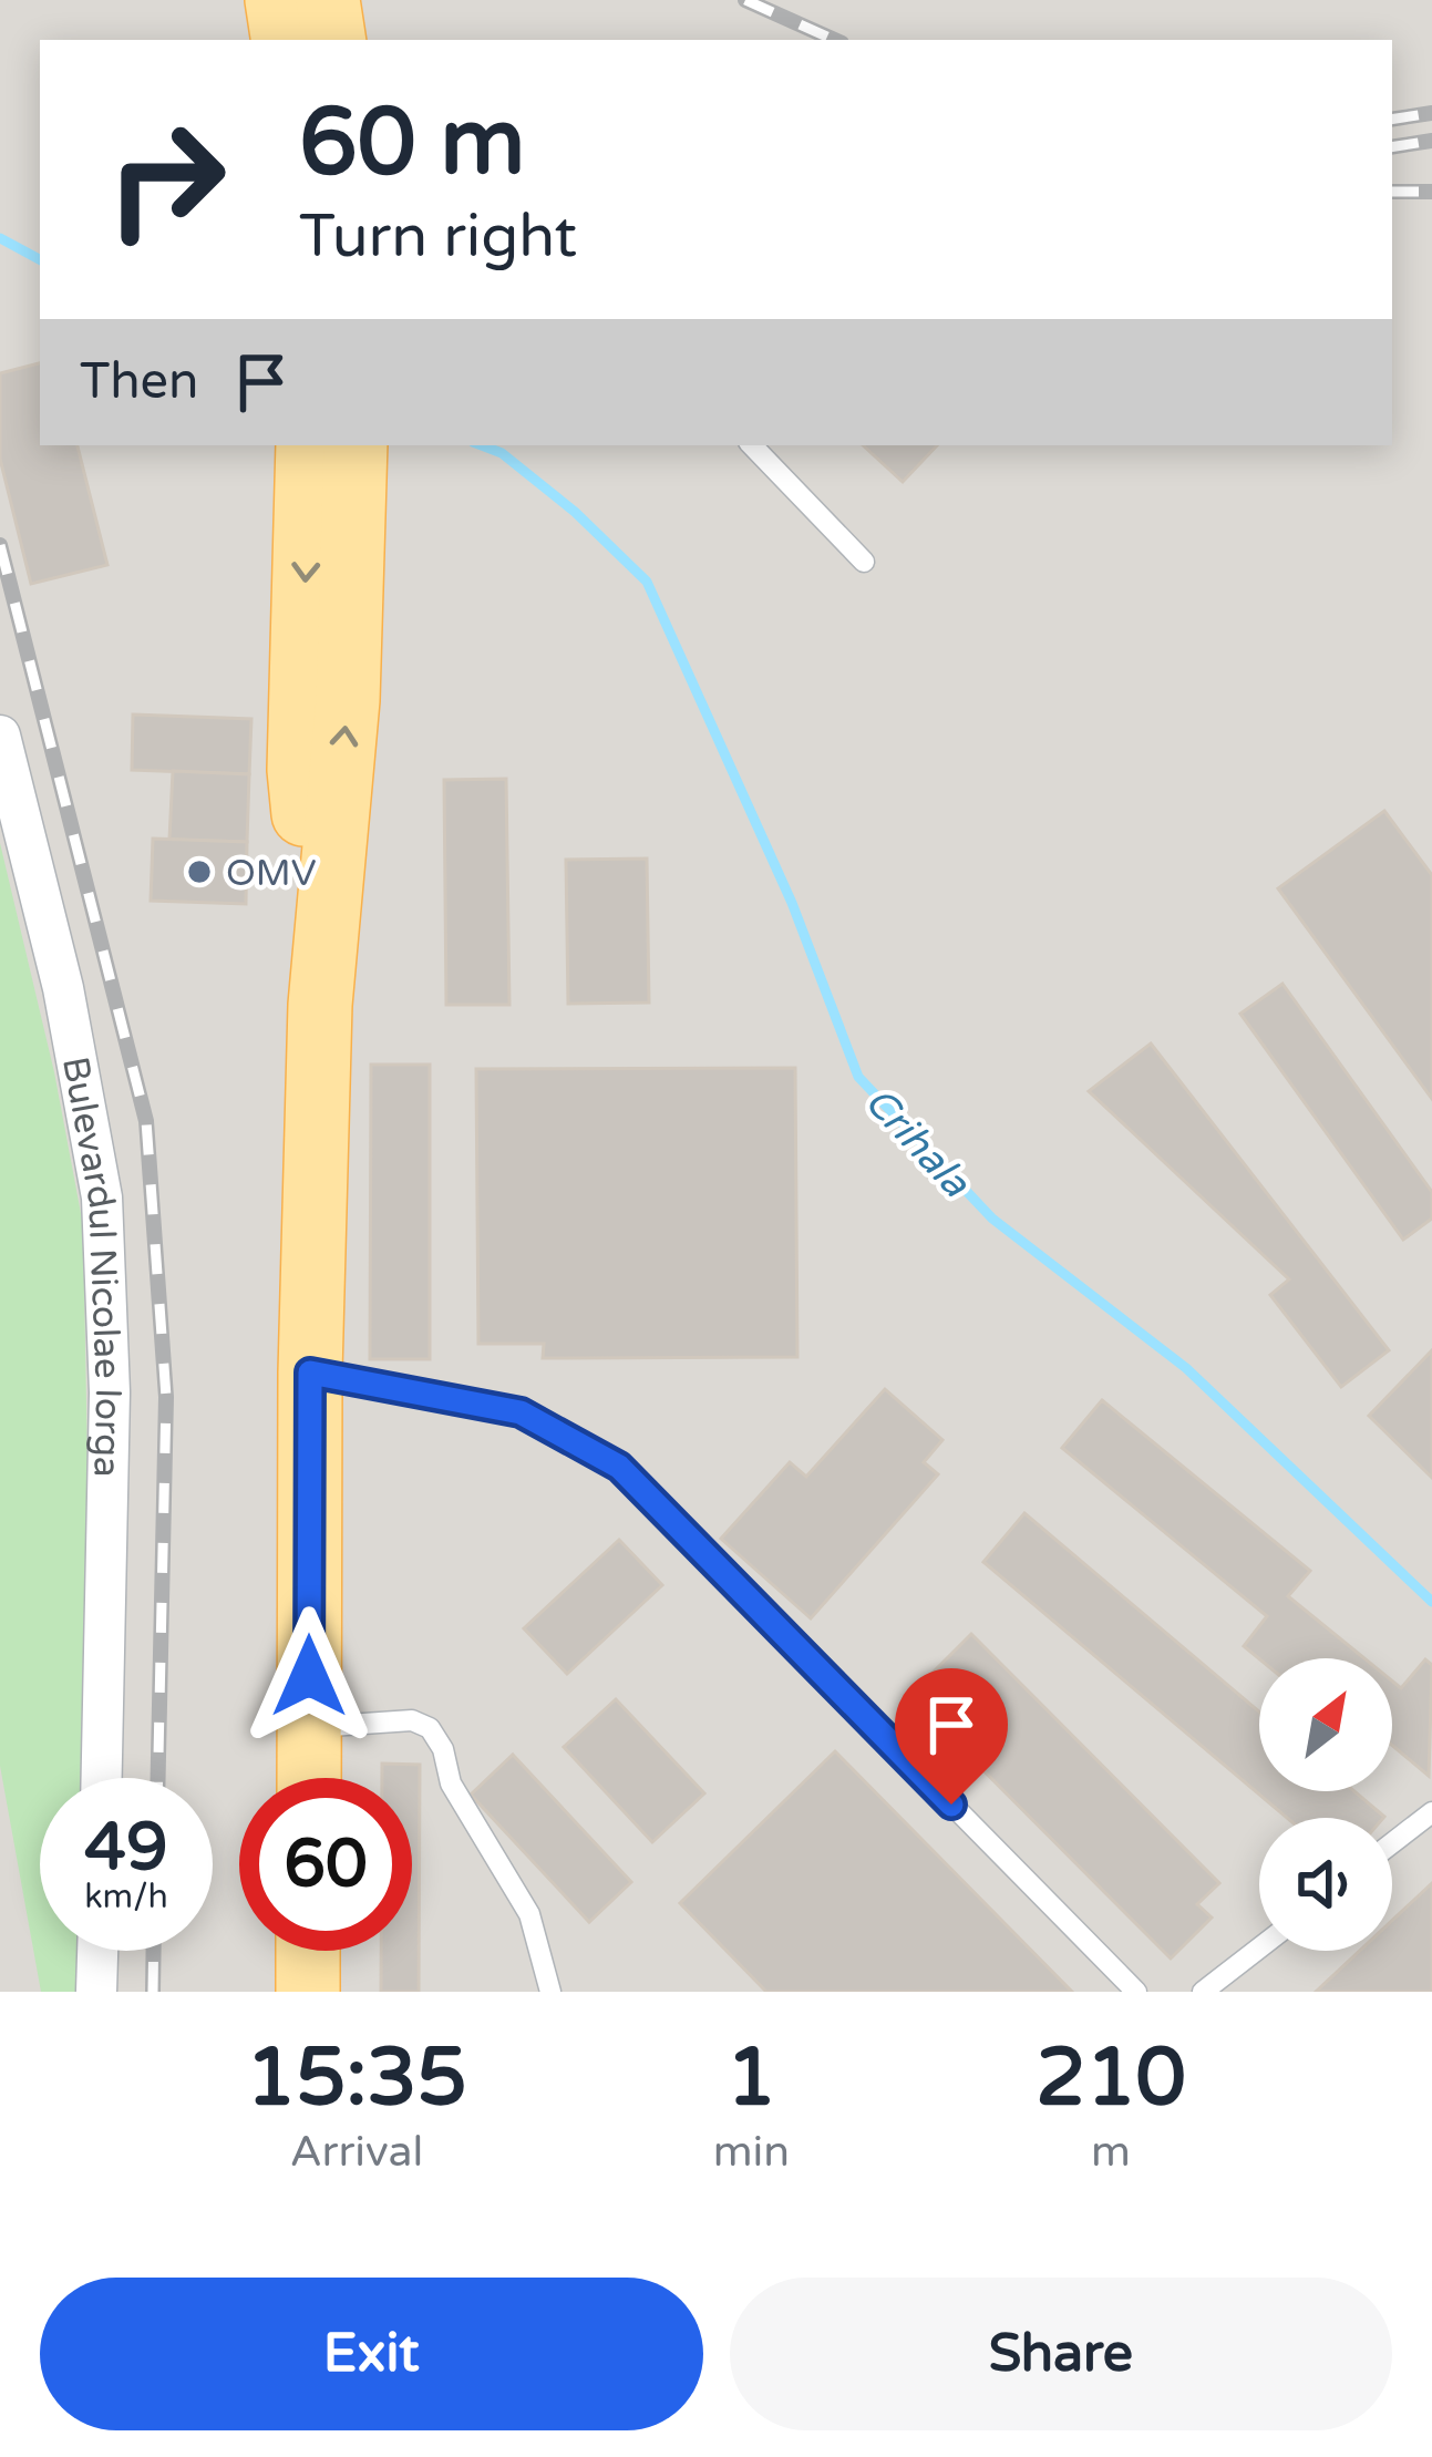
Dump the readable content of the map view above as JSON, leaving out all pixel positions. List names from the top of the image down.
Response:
{
  "streets": {
    "street": ["Bulevardul Nicolae Iorga"]
  },
  "water": ["Crihala"],
  "places": ["OMV"],
  "north": "top right",
  "page": {
    "turn": ["60 m", "Turn right"],
    "then": "Then",
    "speed": "49 km/h",
    "limit": "60",
    "eta": [
      "15:35",
      "Arrival",
      "1",
      "min",
      "210",
      "m"
    ],
    "buttons": ["Exit", "Share"]
  }
}
